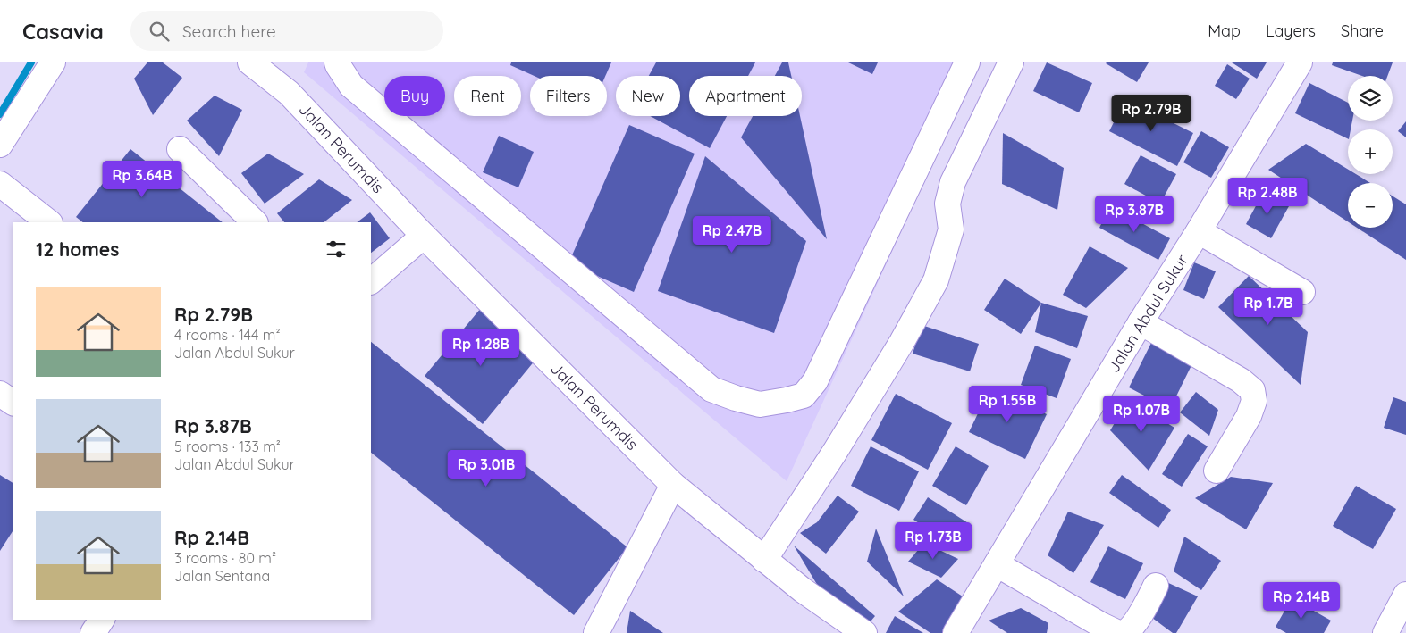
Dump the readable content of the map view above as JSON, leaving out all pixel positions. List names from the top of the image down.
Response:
{
  "streets": {
    "street": ["Jalan Perumdis", "Jalan Abdul Sukur"]
  },
  "page": {
    "header": "Casavia",
    "search": "Search here",
    "nav": ["Map", "Layers", "Share"],
    "map_buttons": ["+", "−"],
    "chip": [
      "Buy",
      "Rent",
      "Filters",
      "New",
      "Apartment"
    ],
    "price": [
      "Rp 2.79B",
      "Rp 3.64B",
      "Rp 2.48B",
      "Rp 3.87B",
      "Rp 2.47B",
      "Rp 1.7B",
      "Rp 1.28B",
      "Rp 1.55B",
      "Rp 1.07B",
      "Rp 3.01B",
      "Rp 1.73B",
      "Rp 2.14B"
    ],
    "heading": "12 homes",
    "list": [
      {
        "name": "Rp 2.79B",
        "note": "4 rooms · 144 m² · Jalan Abdul Sukur"
      },
      {
        "name": "Rp 3.87B",
        "note": "5 rooms · 133 m² · Jalan Abdul Sukur"
      },
      {
        "name": "Rp 2.14B",
        "note": "3 rooms · 80 m² · Jalan Sentana"
      }
    ]
  }
}
